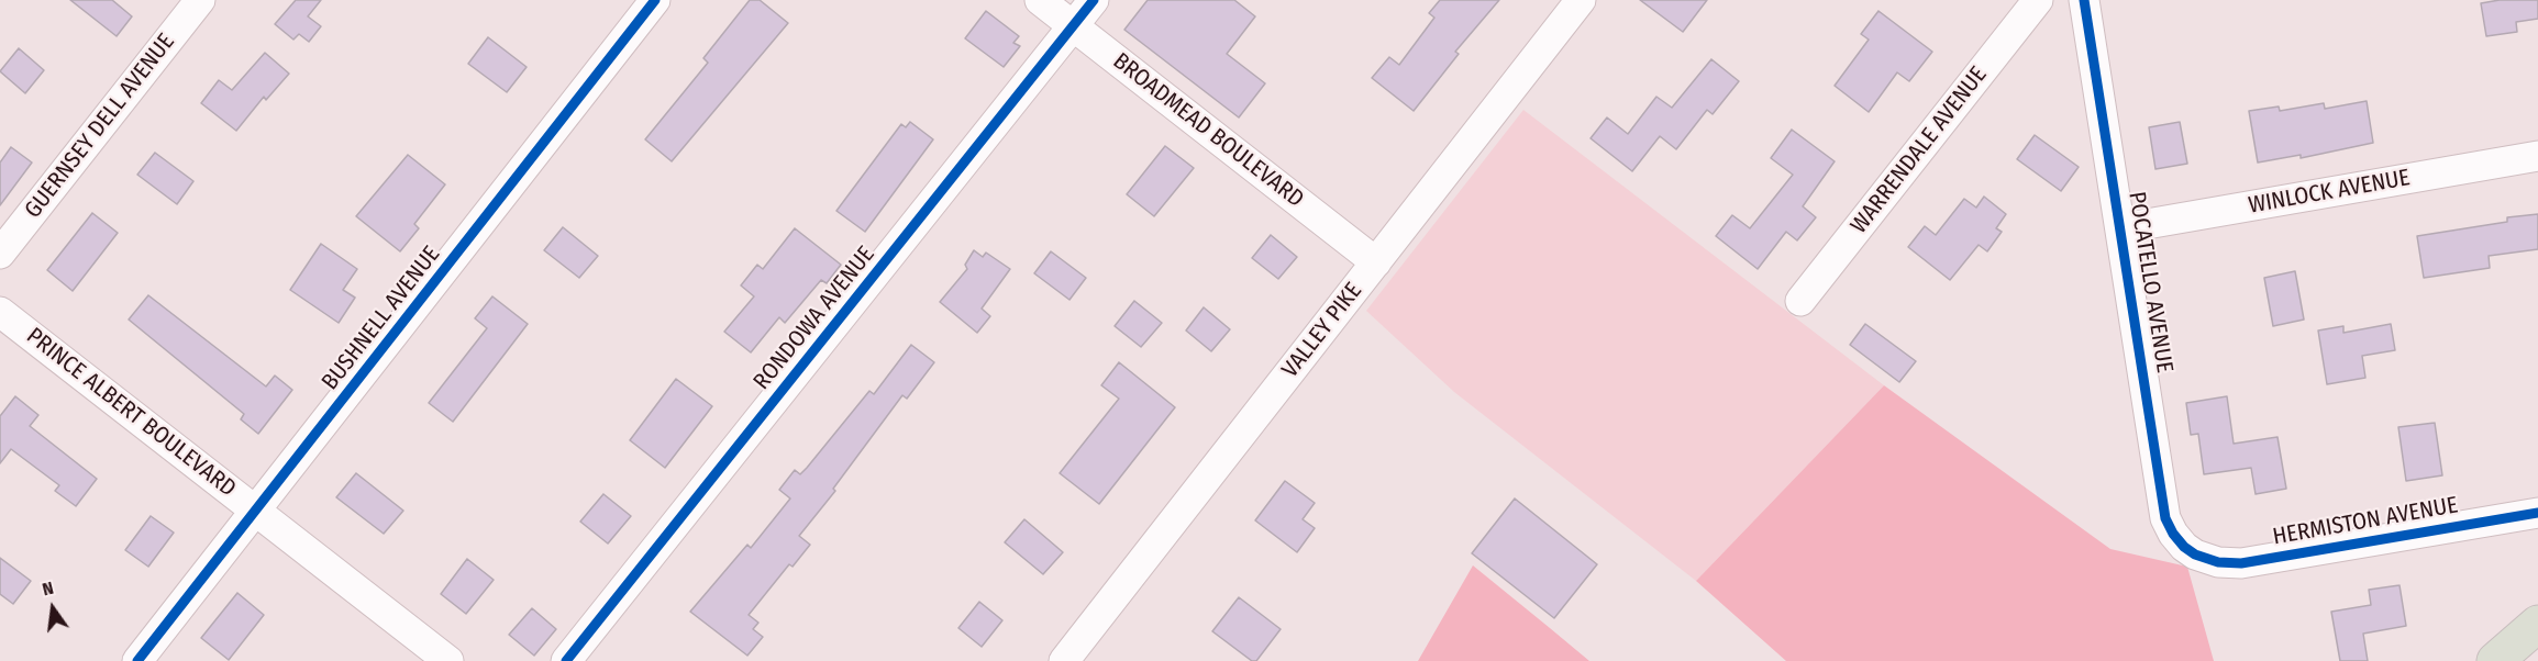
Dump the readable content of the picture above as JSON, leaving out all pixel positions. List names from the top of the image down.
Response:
{
  "streets": {
    "street": [
      "GUERNSEY DELL AVENUE",
      "BROADMEAD BOULEVARD",
      "WARRENDALE AVENUE",
      "WINLOCK AVENUE",
      "POCATELLO AVENUE",
      "BUSHNELL AVENUE",
      "RONDOWA AVENUE",
      "VALLEY PIKE",
      "PRINCE ALBERT BOULEVARD",
      "HERMISTON AVENUE"
    ]
  },
  "crossings": [
    ["BROADMEAD BOULEVARD", "RONDOWA AVENUE"],
    ["BROADMEAD BOULEVARD", "VALLEY PIKE"],
    ["WINLOCK AVENUE", "POCATELLO AVENUE"],
    ["POCATELLO AVENUE", "HERMISTON AVENUE"],
    ["BUSHNELL AVENUE", "PRINCE ALBERT BOULEVARD"]
  ],
  "north": "top"
}
